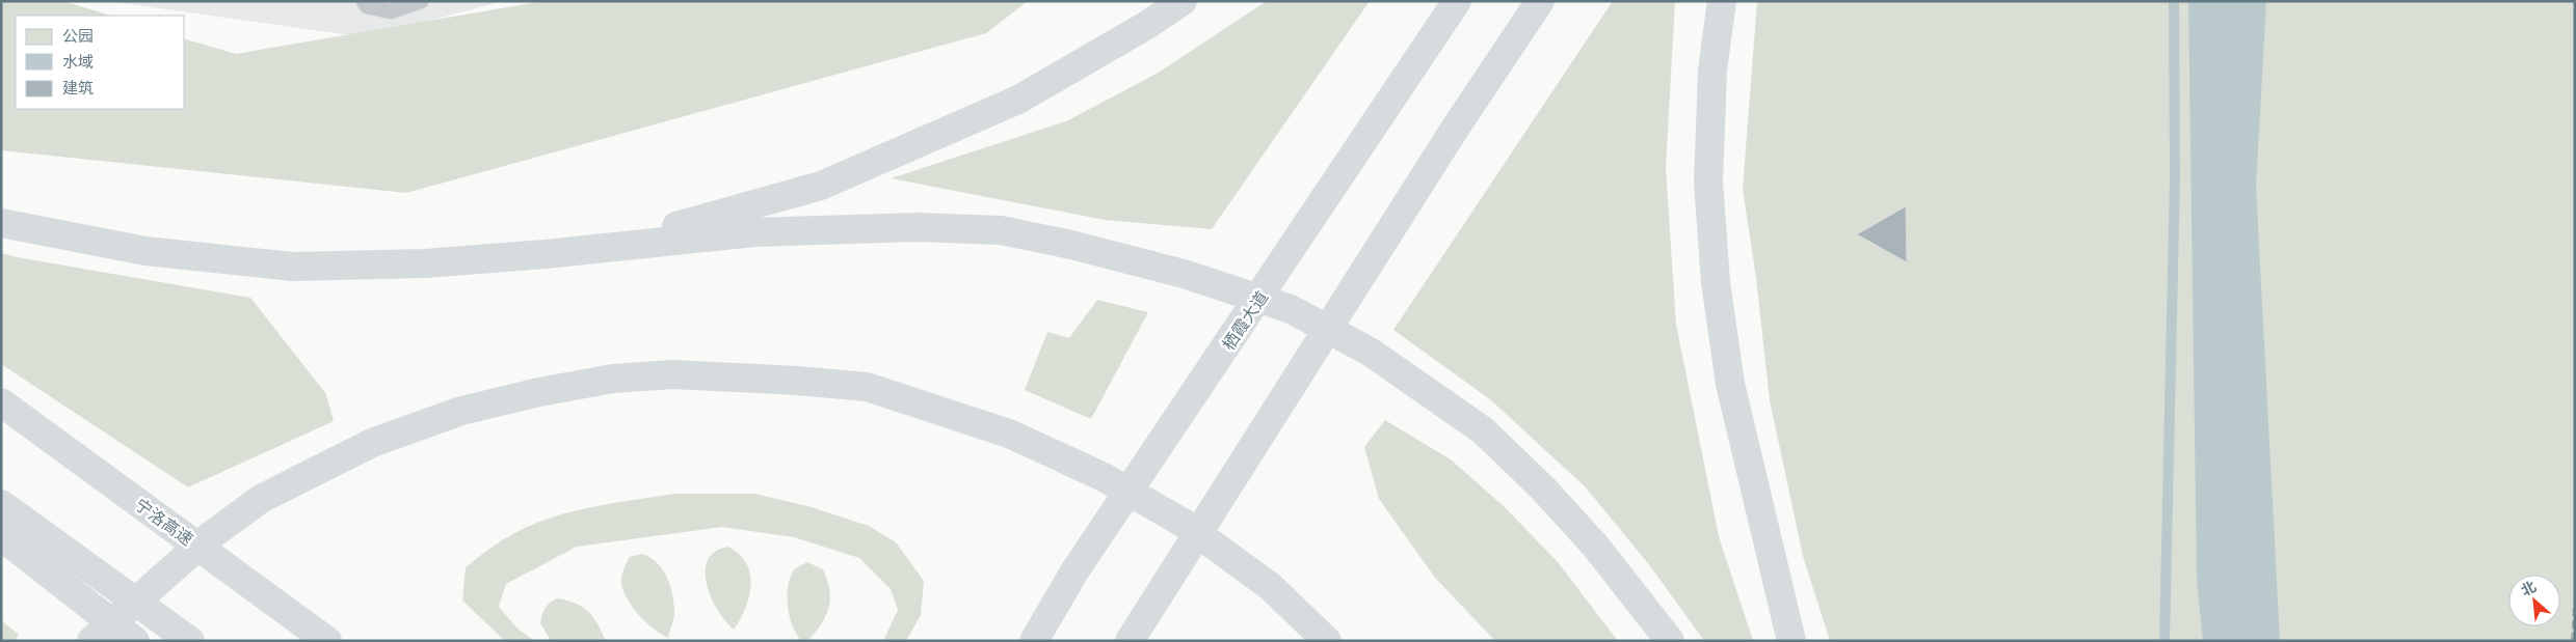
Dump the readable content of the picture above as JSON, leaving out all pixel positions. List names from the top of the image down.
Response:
{
  "streets": {
    "highway": ["栖霞大道", "宁洛高速"]
  },
  "legend": ["公园", "水域", "建筑"],
  "north": "top left"
}
